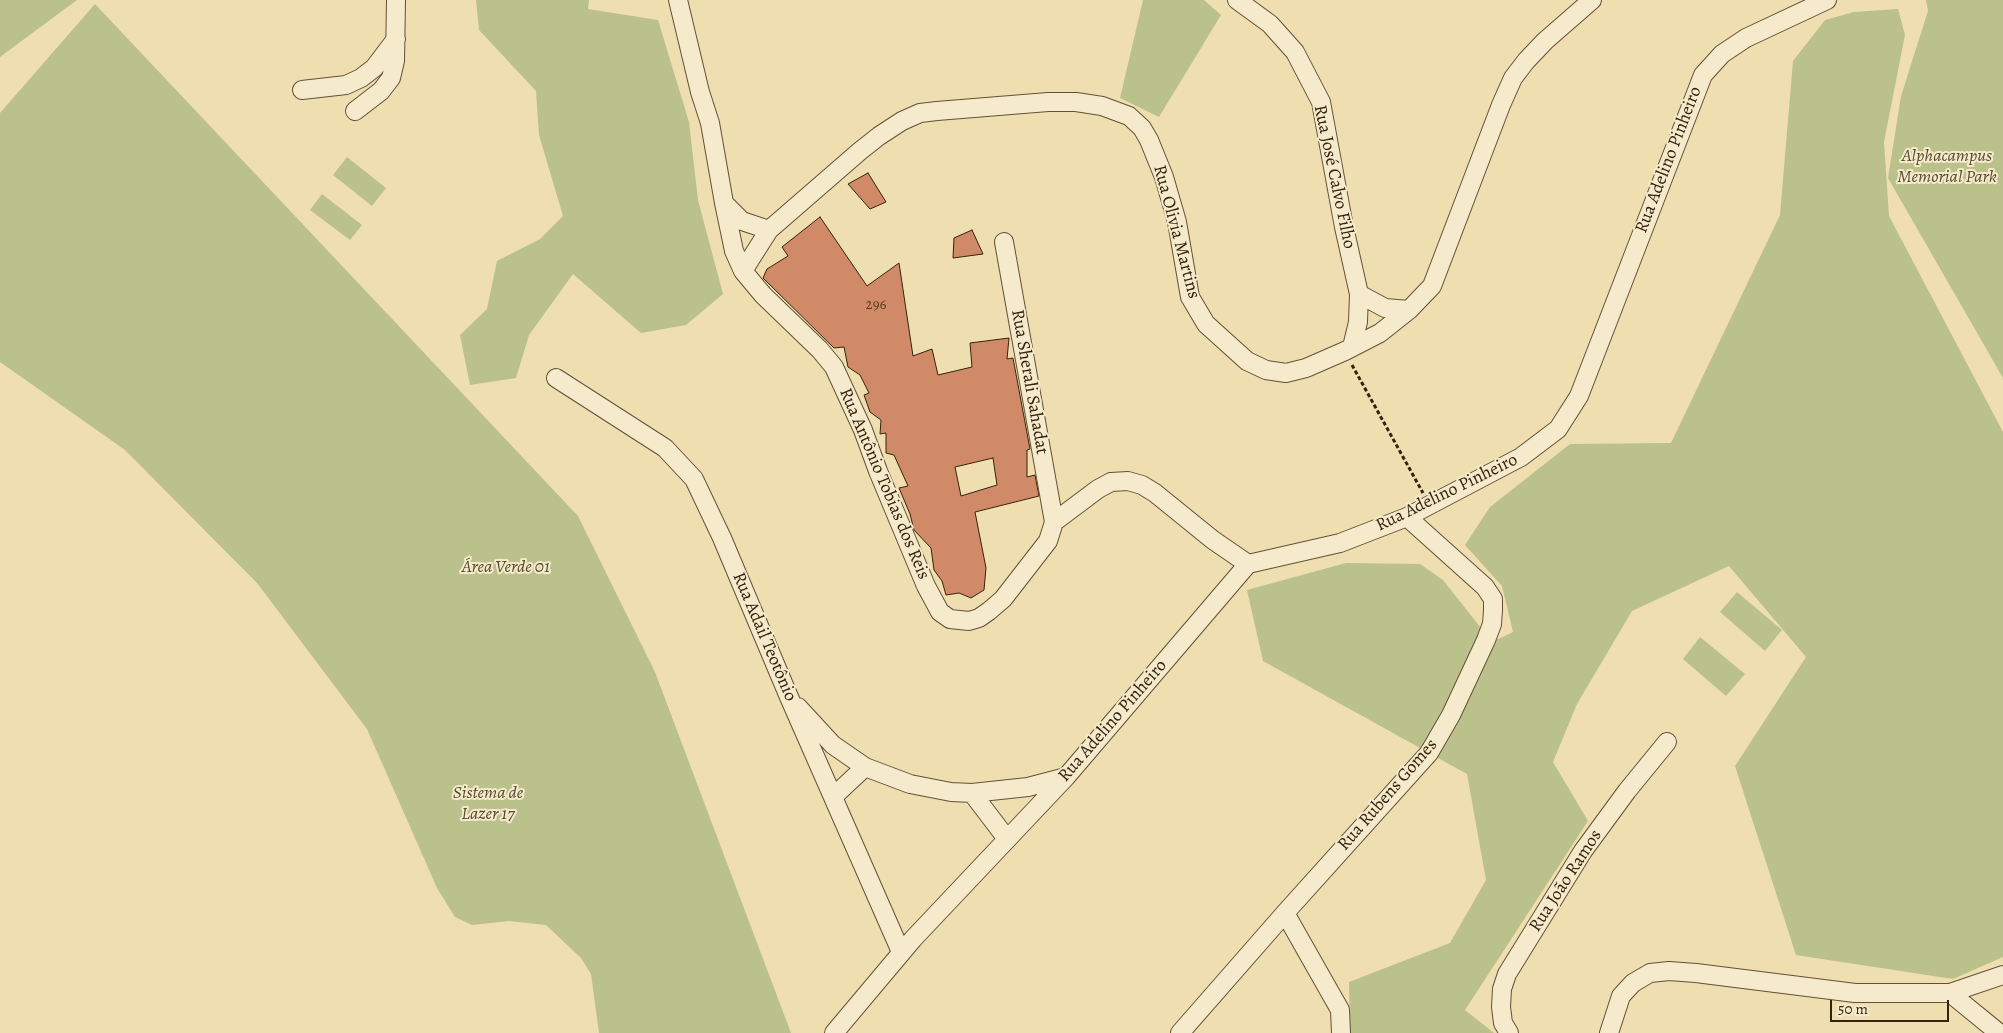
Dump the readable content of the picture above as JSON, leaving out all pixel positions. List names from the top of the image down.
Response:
{
  "streets": {
    "street": [
      "Rua Adelino Pinheiro",
      "Rua José Calvo Filho",
      "Rua Olivia Martins",
      "Rua Sherali Sahadat",
      "Rua Antônio Tobias dos Reis",
      "Rua Adail Teotônio",
      "Rua Rubens Gomes",
      "Rua João Ramos"
    ]
  },
  "crossings": [
    ["Rua Adelino Pinheiro", "Rua Adail Teotônio"],
    ["Rua Adelino Pinheiro", "Rua Rubens Gomes"],
    ["Rua José Calvo Filho", "Rua Olivia Martins"],
    ["Rua Olivia Martins", "Rua Antônio Tobias dos Reis"],
    ["Rua Sherali Sahadat", "Rua Antônio Tobias dos Reis"]
  ],
  "parks": ["Alphacampus Memorial Park", "Área Verde 01", "Sistema de Lazer 17"],
  "house_numbers": ["296"],
  "scale_bar": "50 m"
}
